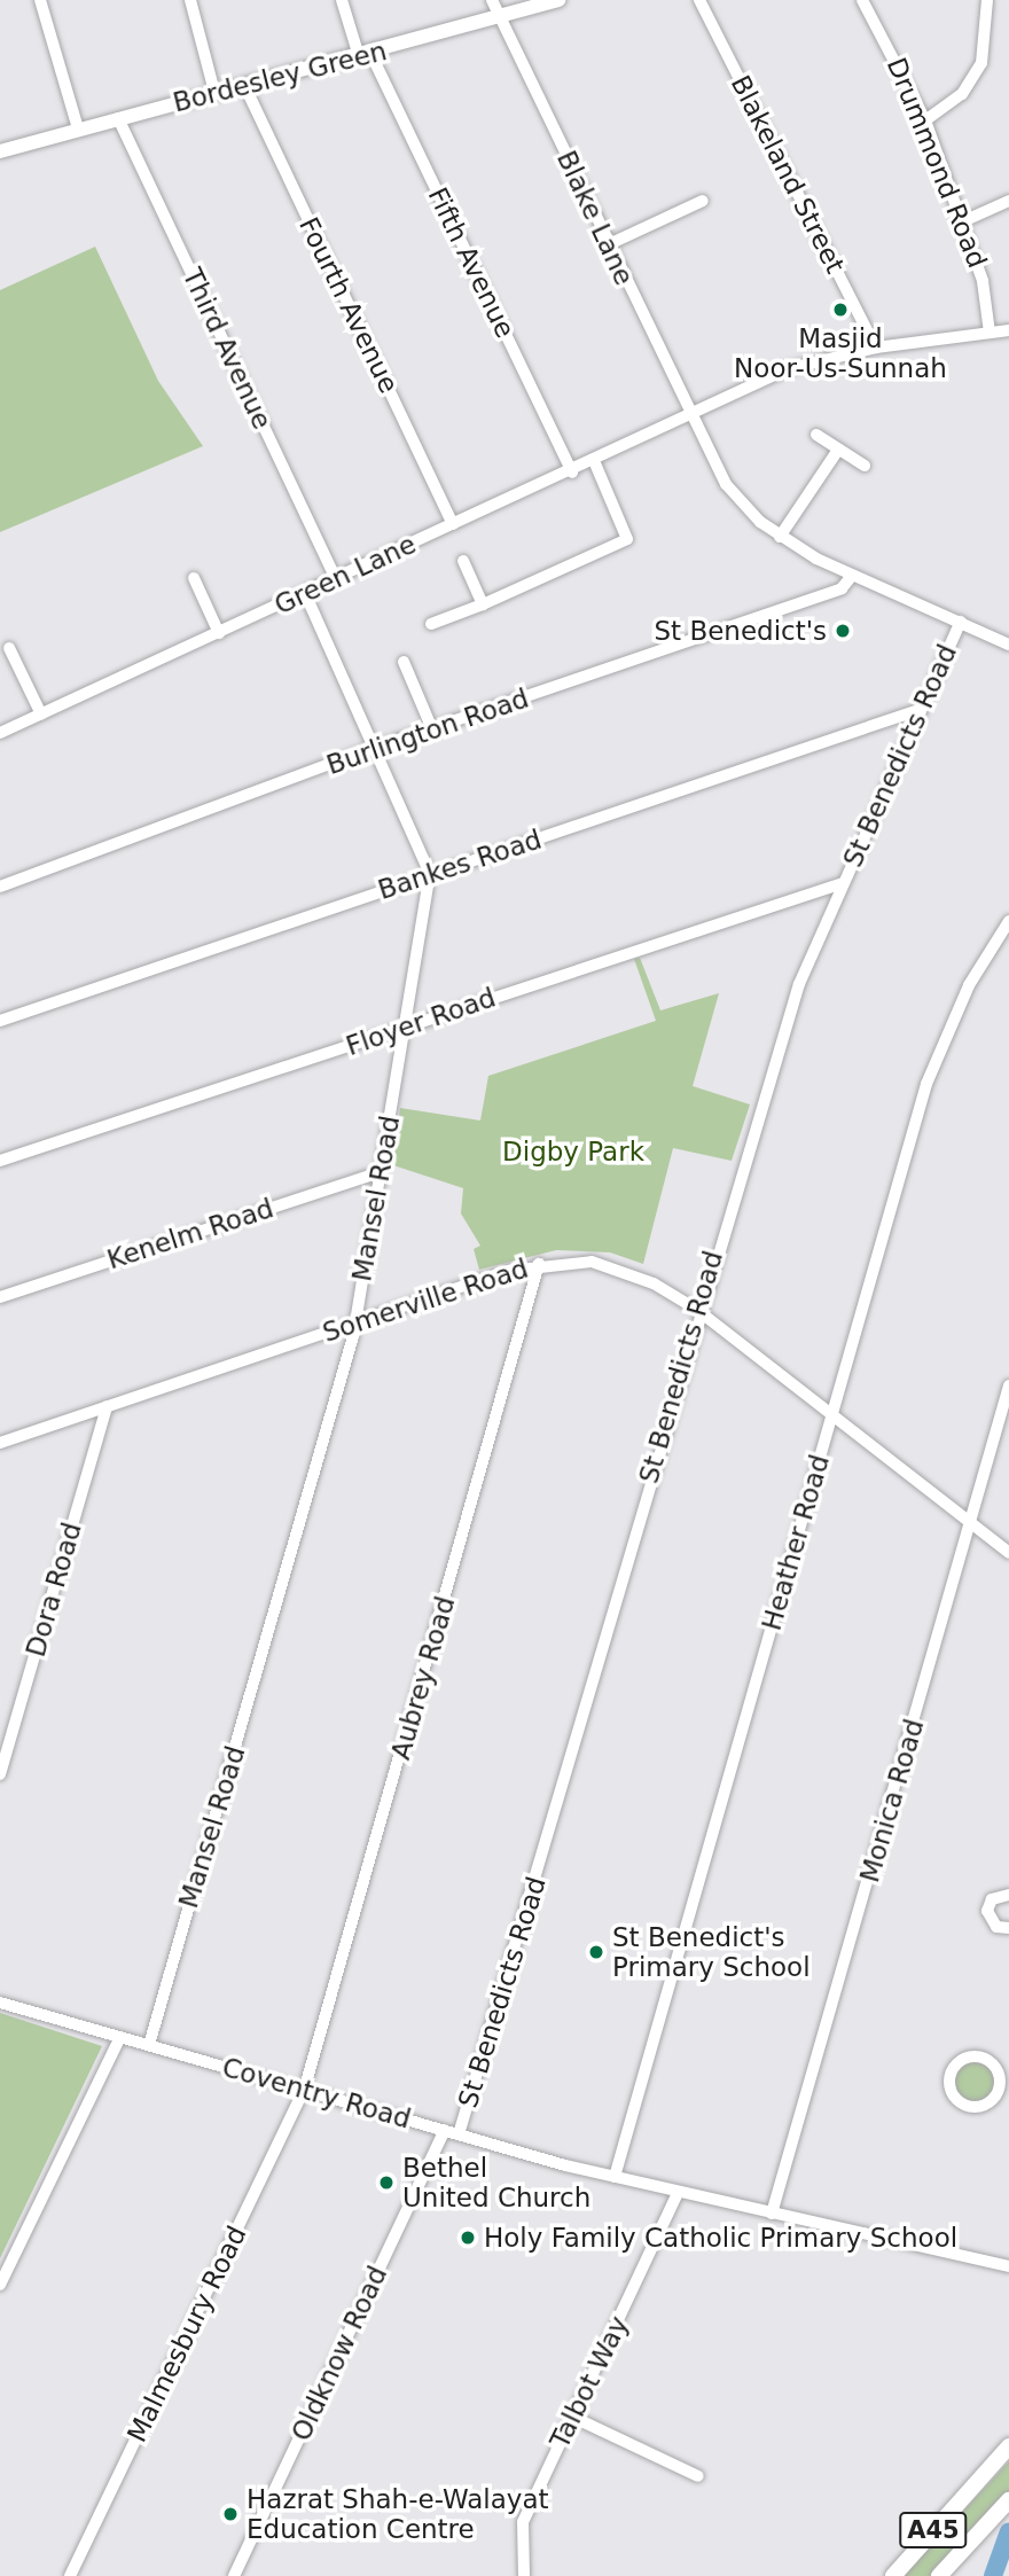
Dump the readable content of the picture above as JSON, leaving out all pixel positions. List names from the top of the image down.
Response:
{
  "streets": {
    "highway": ["A45"],
    "main road": ["Bordesley Green"],
    "street": [
      "Drummond Road",
      "Blakeland Street",
      "Blake Lane",
      "Fifth Avenue",
      "Fourth Avenue",
      "Third Avenue",
      "Green Lane",
      "Burlington Road",
      "St Benedicts Road",
      "Bankes Road",
      "Floyer Road",
      "Mansel Road",
      "Kenelm Road",
      "Somerville Road",
      "Heather Road",
      "Dora Road",
      "Aubrey Road",
      "Monica Road",
      "Coventry Road",
      "Malmesbury Road",
      "Oldknow Road",
      "Talbot Way"
    ]
  },
  "crossings": [
    ["Bordesley Green", "Blake Lane"],
    ["Bordesley Green", "Fifth Avenue"],
    ["Bordesley Green", "Fourth Avenue"],
    ["Bordesley Green", "Third Avenue"],
    ["Drummond Road", "Green Lane"],
    ["Blakeland Street", "Green Lane"],
    ["Blake Lane", "Green Lane"],
    ["Blake Lane", "Burlington Road"],
    ["Blake Lane", "St Benedicts Road"],
    ["Fifth Avenue", "Green Lane"],
    ["Fourth Avenue", "Green Lane"],
    ["Third Avenue", "Green Lane"],
    ["St Benedicts Road", "Bankes Road"],
    ["St Benedicts Road", "Floyer Road"],
    ["St Benedicts Road", "Somerville Road"],
    ["St Benedicts Road", "Coventry Road"],
    ["Bankes Road", "Mansel Road"],
    ["Floyer Road", "Mansel Road"],
    ["Mansel Road", "Kenelm Road"],
    ["Mansel Road", "Somerville Road"],
    ["Mansel Road", "Coventry Road"],
    ["Somerville Road", "Heather Road"],
    ["Somerville Road", "Dora Road"],
    ["Somerville Road", "Aubrey Road"],
    ["Somerville Road", "Monica Road"],
    ["Heather Road", "Coventry Road"],
    ["Aubrey Road", "Coventry Road"],
    ["Aubrey Road", "Malmesbury Road"],
    ["Monica Road", "Coventry Road"],
    ["Coventry Road", "Malmesbury Road"],
    ["Coventry Road", "Oldknow Road"],
    ["Coventry Road", "Talbot Way"]
  ],
  "parks": ["Digby Park"],
  "places": [
    "Masjid Noor-Us-Sunnah",
    "St Benedict's",
    "St Benedict's Primary School",
    "Bethel United Church",
    "Holy Family Catholic Primary School",
    "Hazrat Shah-e-Walayat Education Centre"
  ]
}
